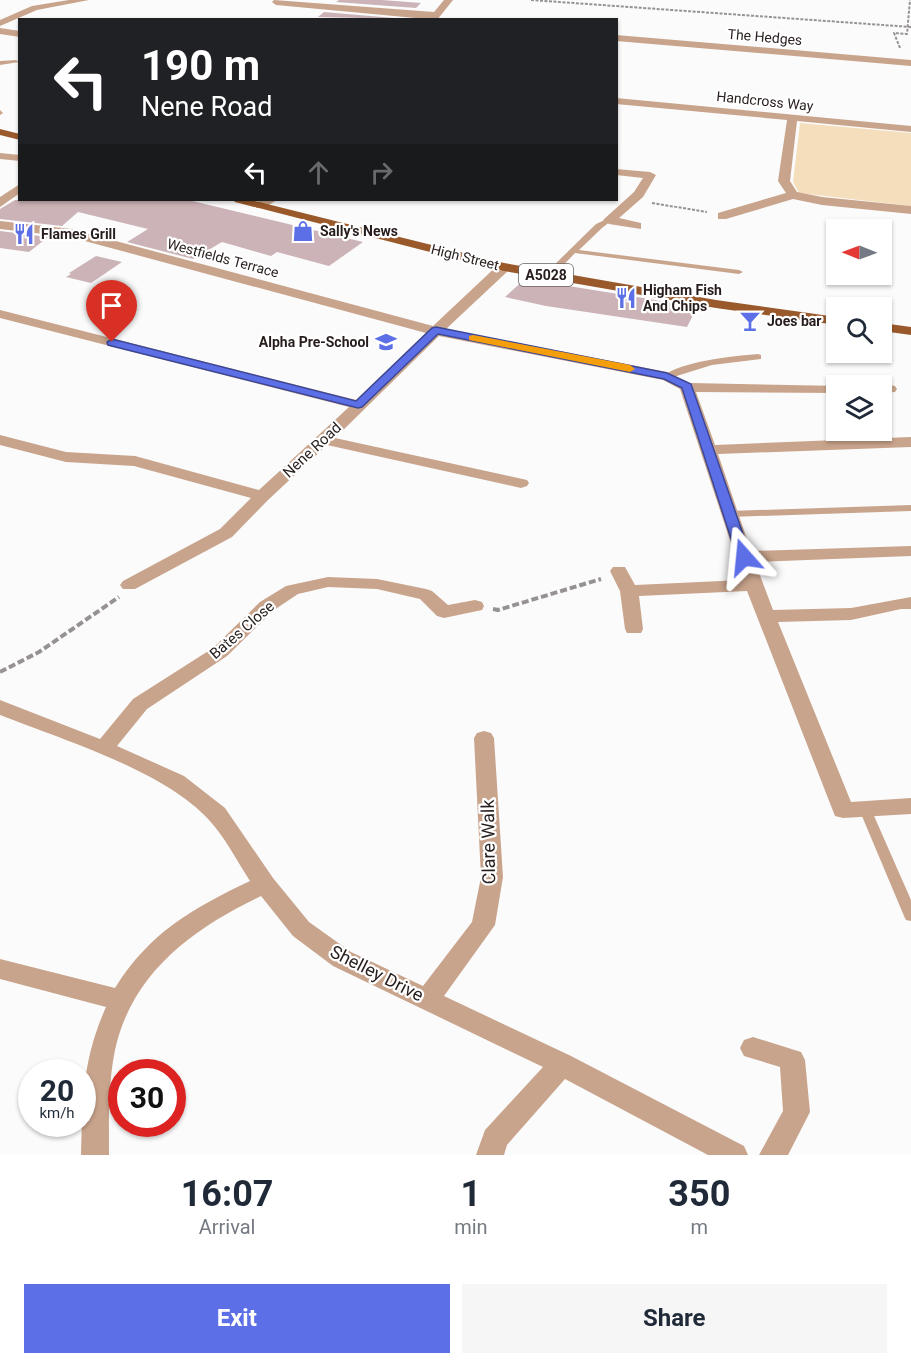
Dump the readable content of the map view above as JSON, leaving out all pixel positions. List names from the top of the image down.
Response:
{
  "streets": {
    "main road": ["High Street", "A5028"],
    "street": [
      "The Hedges",
      "Handcross Way",
      "Westfields Terrace",
      "Nene Road",
      "Bates Close",
      "Clare Walk",
      "Shelley Drive"
    ]
  },
  "crossings": [
    ["High Street", "Nene Road"],
    ["Westfields Terrace", "Nene Road"],
    ["Bates Close", "Shelley Drive"],
    ["Clare Walk", "Shelley Drive"]
  ],
  "places": {
    "shop": ["Sally's News"],
    "restaurant": ["Flames Grill", "Higham Fish And Chips"],
    "bar": ["Joes bar"],
    "school or university": ["Alpha Pre-School"]
  },
  "north": "left",
  "page": {
    "turn": ["190 m", "Nene Road"],
    "speed": "20 km/h",
    "limit": "30",
    "eta": [
      "16:07",
      "Arrival",
      "1",
      "min",
      "350",
      "m"
    ],
    "buttons": ["Exit", "Share"]
  }
}
